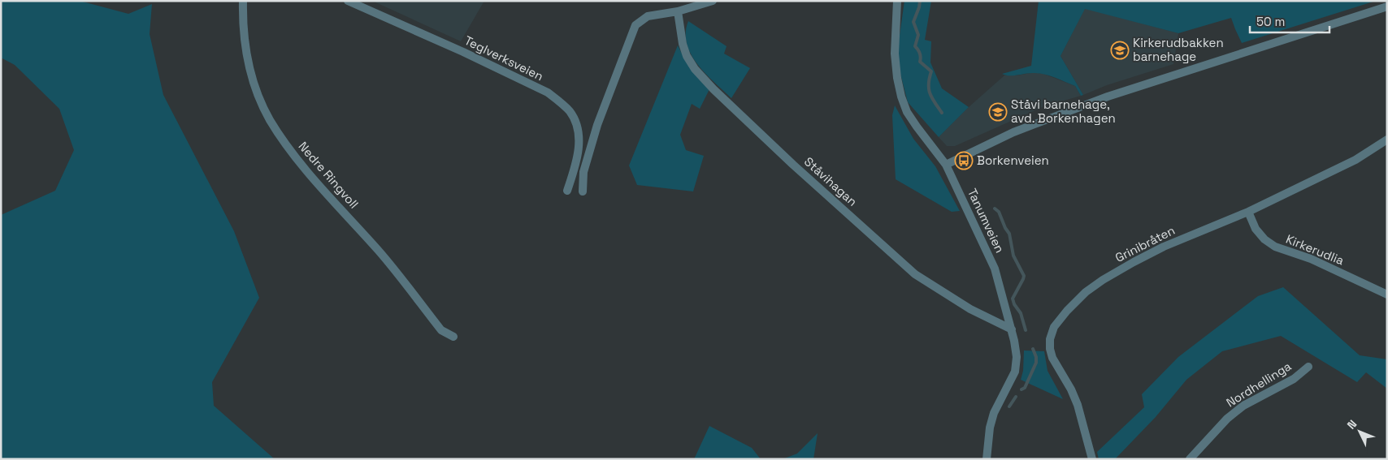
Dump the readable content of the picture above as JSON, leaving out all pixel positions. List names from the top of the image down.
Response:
{
  "streets": {
    "street": [
      "Teglverksveien",
      "Nedre Ringvoll",
      "Ståvihagan",
      "Tanumveien",
      "Grinibråten",
      "Kirkerudlia",
      "Nordhellinga"
    ]
  },
  "crossings": [
    ["Ståvihagan", "Tanumveien"],
    ["Grinibråten", "Kirkerudlia"]
  ],
  "places": {
    "school or university": ["Kirkerudbakken barnehage", "Ståvi barnehage, avd. Borkenhagen"],
    "bus stop": ["Borkenveien"]
  },
  "scale_bar": "50 m",
  "north": "top left"
}
